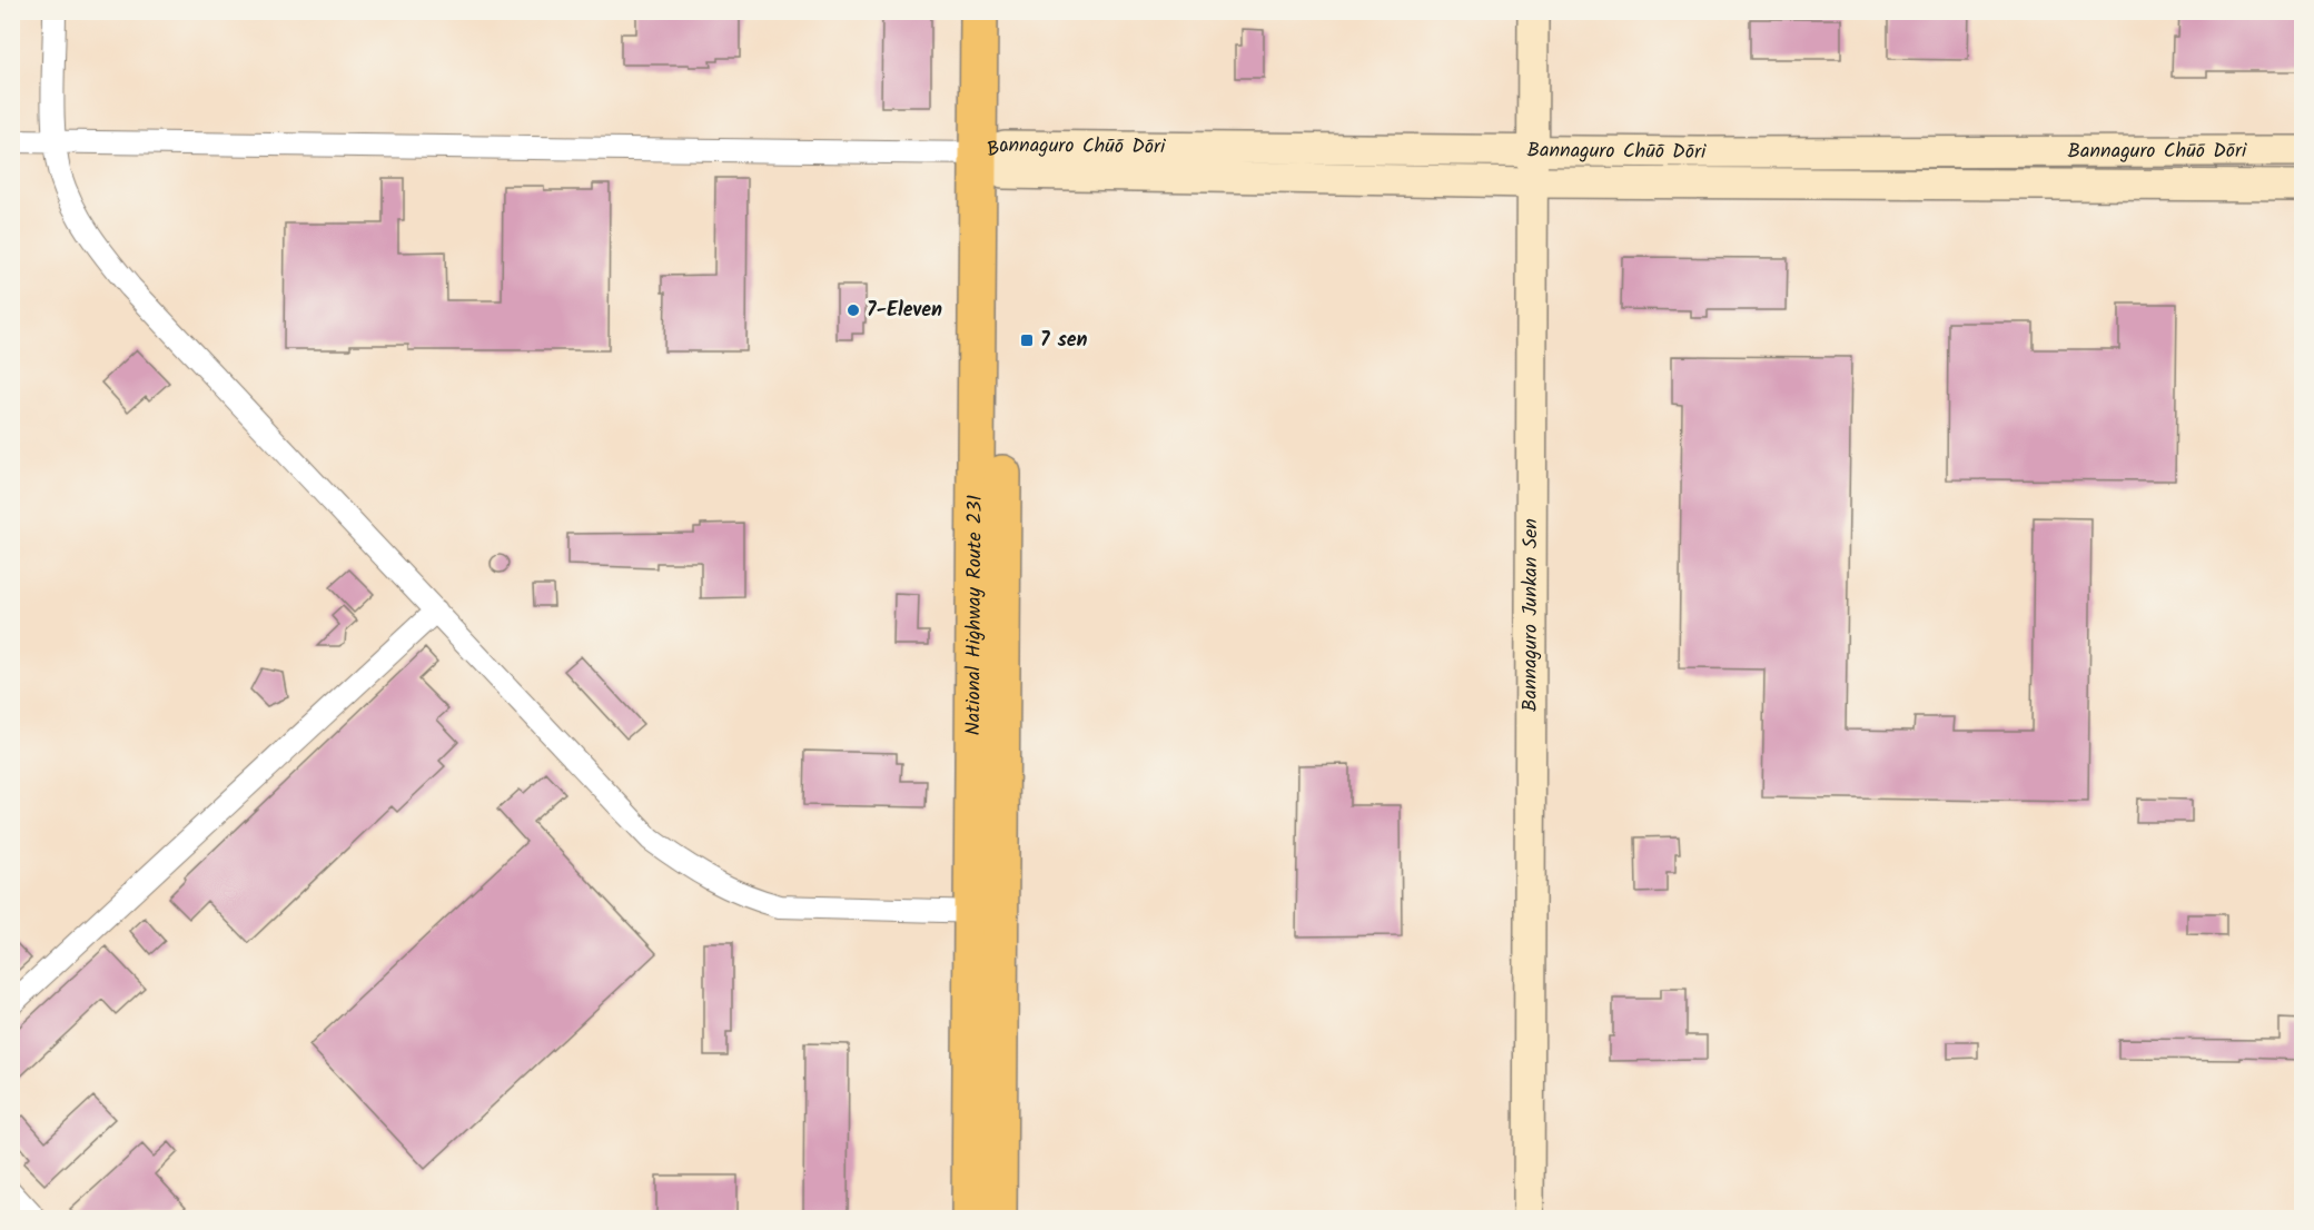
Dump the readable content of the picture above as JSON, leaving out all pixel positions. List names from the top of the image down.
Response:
{
  "streets": {
    "highway": ["National Highway Route 231"],
    "street": ["Bannaguro Chūō Dōri", "Bannaguro Junkan Sen"]
  },
  "crossings": [
    ["Bannaguro Chūō Dōri", "National Highway Route 231"],
    ["Bannaguro Chūō Dōri", "Bannaguro Junkan Sen"]
  ],
  "places": {
    "other": ["7-Eleven"],
    "transit": ["7 sen"]
  }
}
